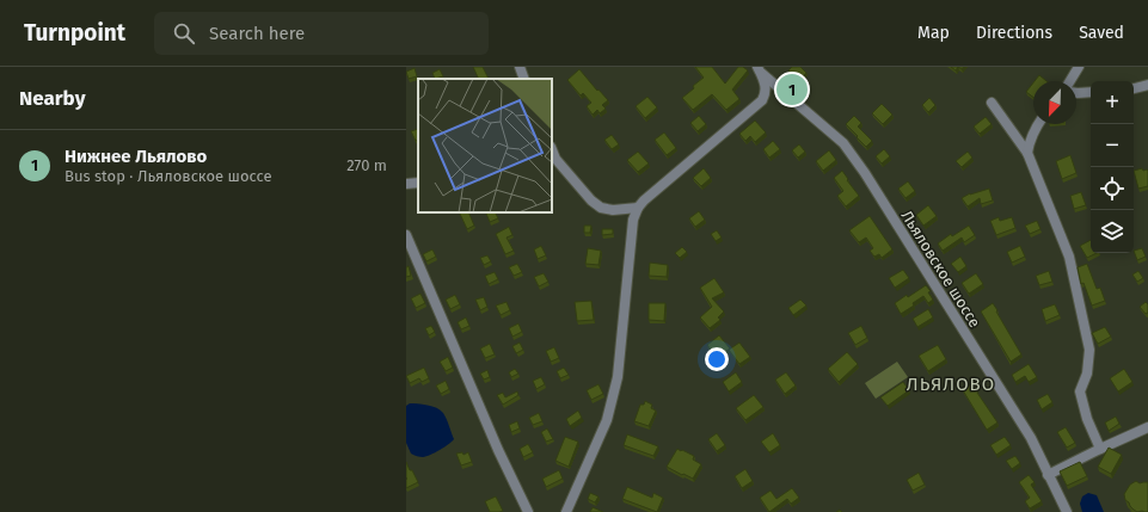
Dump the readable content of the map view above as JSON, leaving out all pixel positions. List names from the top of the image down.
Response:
{
  "streets": {
    "street": ["Льяловское шоссе"]
  },
  "districts": ["ЛЬЯЛОВО"],
  "north": "bottom left",
  "page": {
    "header": "Turnpoint",
    "search": "Search here",
    "nav": ["Map", "Directions", "Saved"],
    "heading": "Nearby",
    "pins": "1",
    "map_buttons": ["+", "−"],
    "list": [
      {
        "mark": "1",
        "name": "Нижнее Льялово",
        "note": "Bus stop · Льяловское шоссе",
        "value": "270 m"
      }
    ]
  }
}
